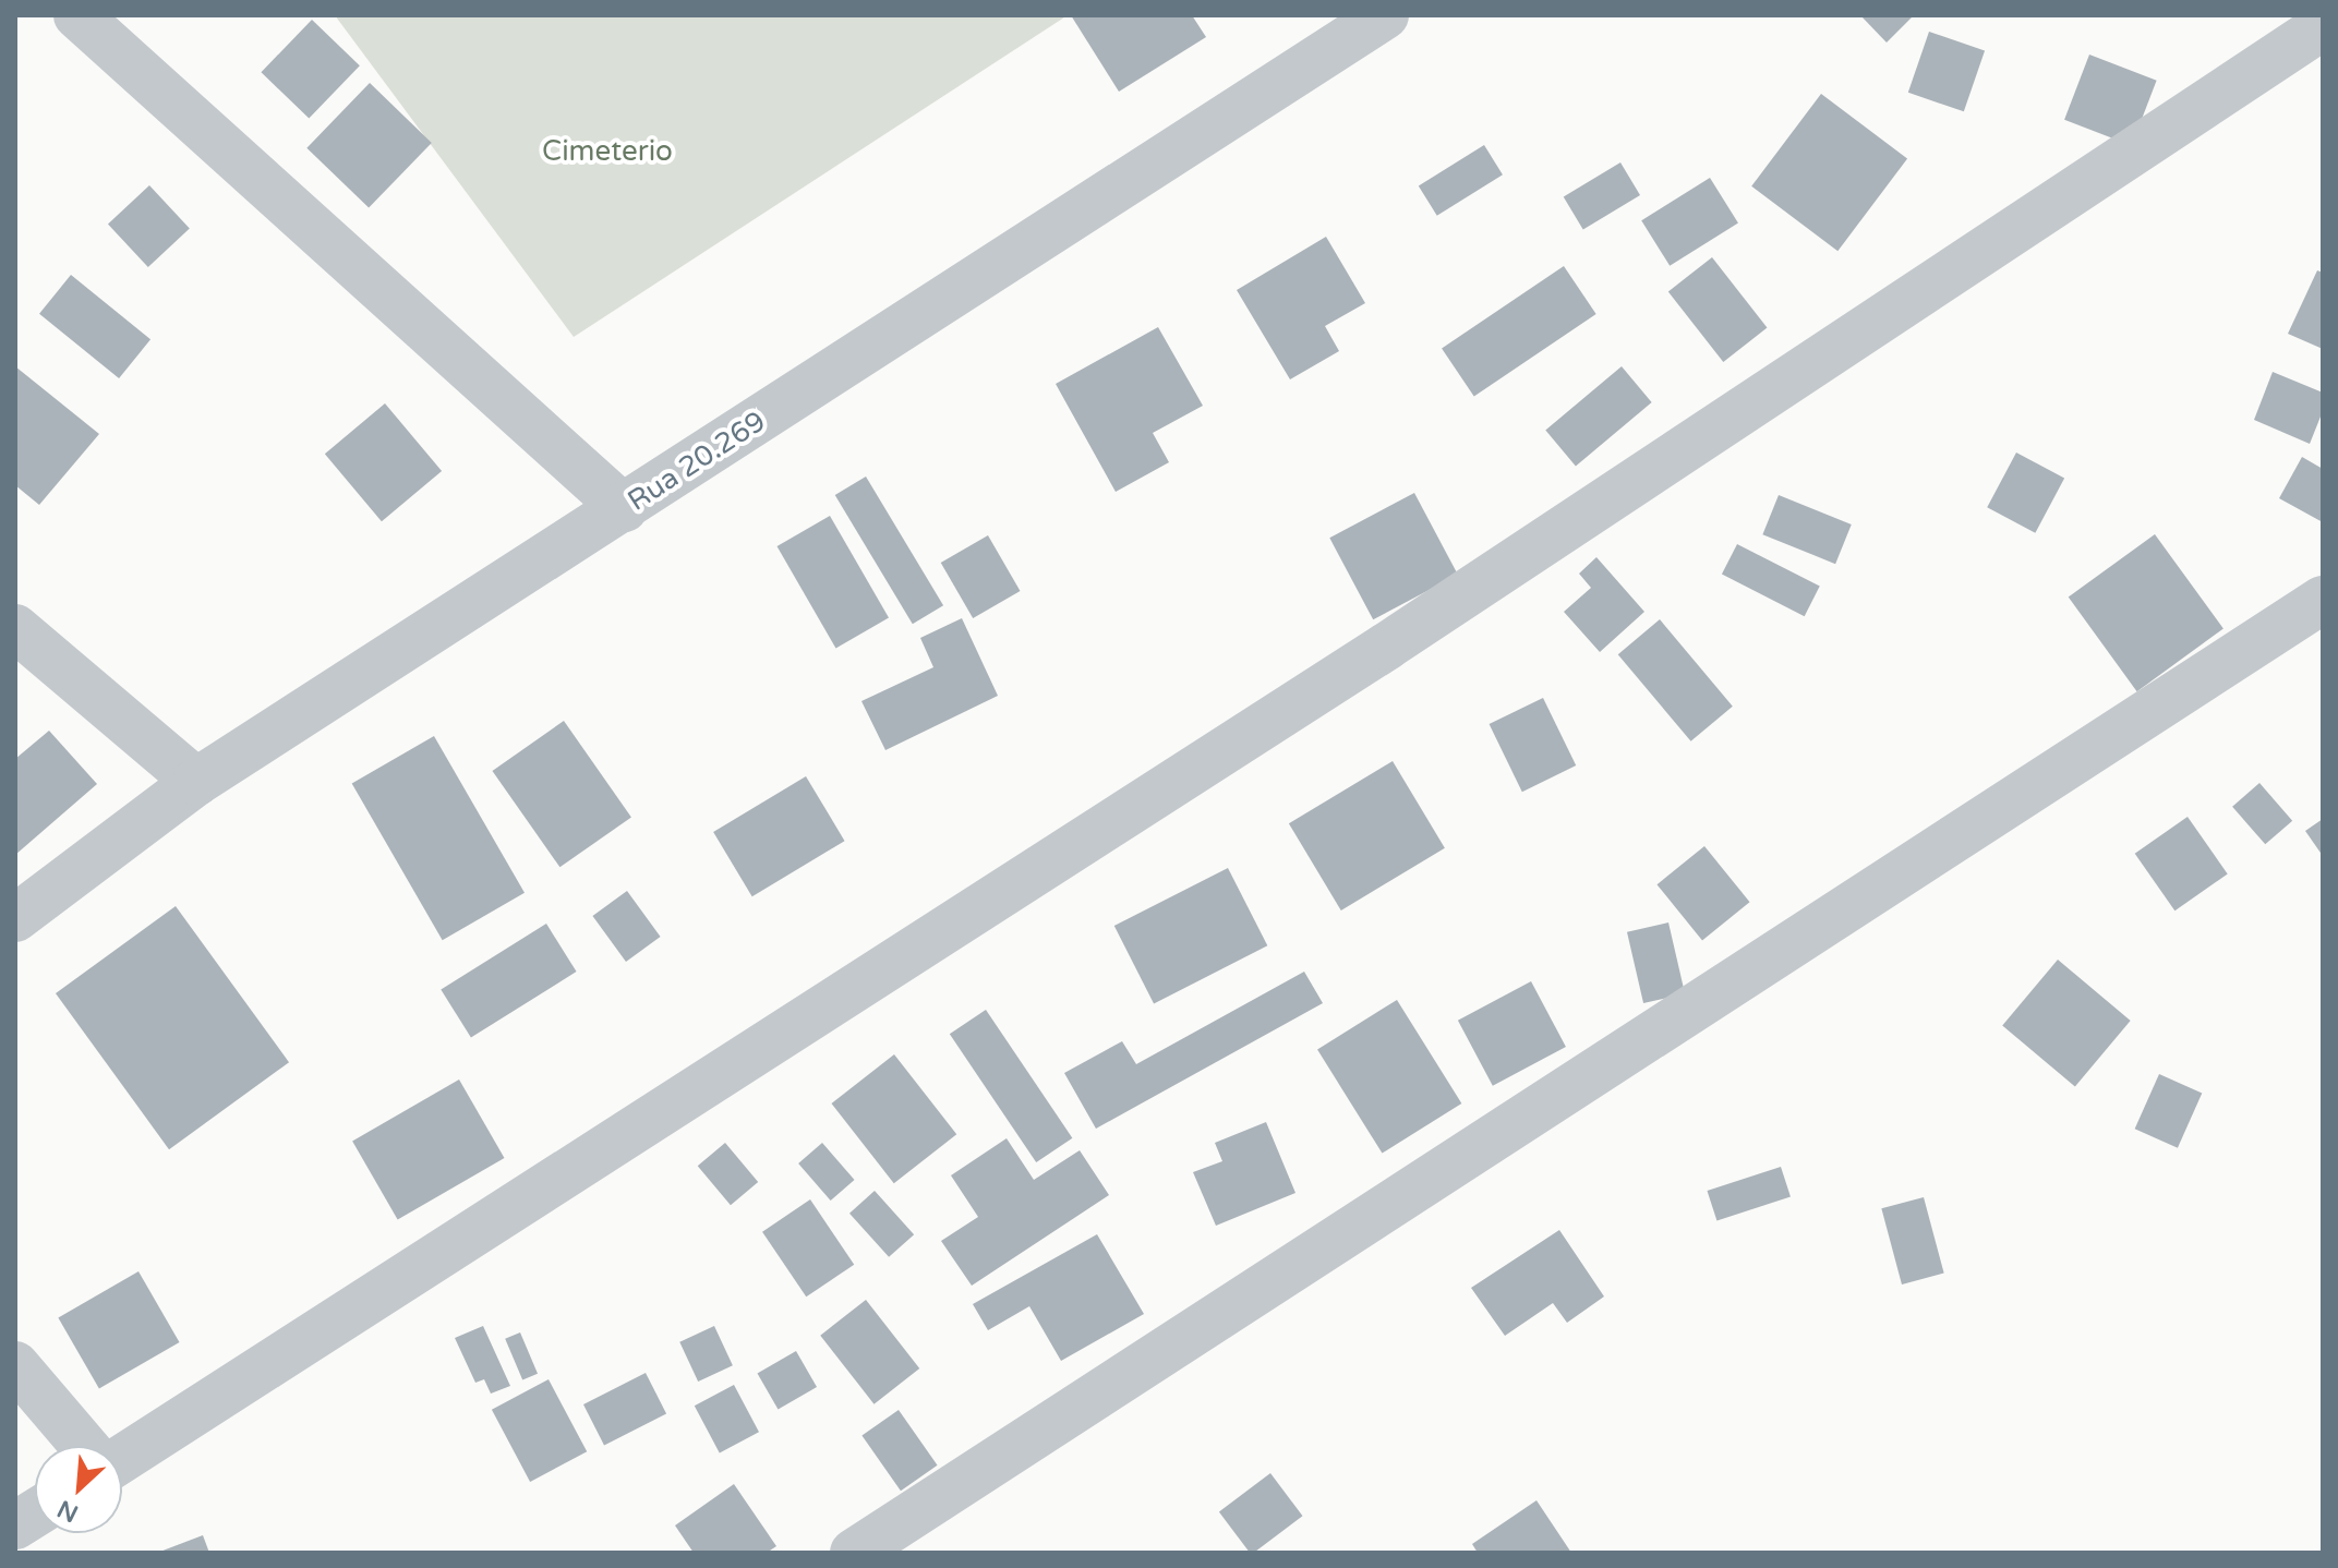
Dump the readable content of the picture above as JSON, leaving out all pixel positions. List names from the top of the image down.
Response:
{
  "streets": {
    "street": ["Rua 20.269"]
  },
  "parks": ["Cimeterio"],
  "north": "bottom left"
}
